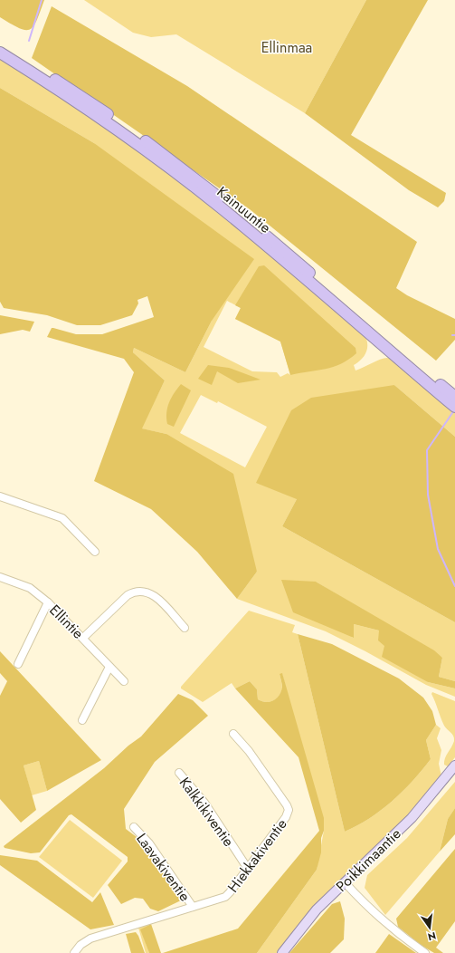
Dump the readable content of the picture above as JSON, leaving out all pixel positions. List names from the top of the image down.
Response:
{
  "streets": {
    "highway": ["Kainuuntie"],
    "main road": ["Poikkimaantie"],
    "street": [
      "Ellintie",
      "Kalkkikiventie",
      "Hiekkakiventie",
      "Laavakiventie"
    ]
  },
  "crossings": [
    ["Kalkkikiventie", "Hiekkakiventie"],
    ["Hiekkakiventie", "Laavakiventie"]
  ],
  "parks": ["Ellinmaa"],
  "north": "bottom"
}
